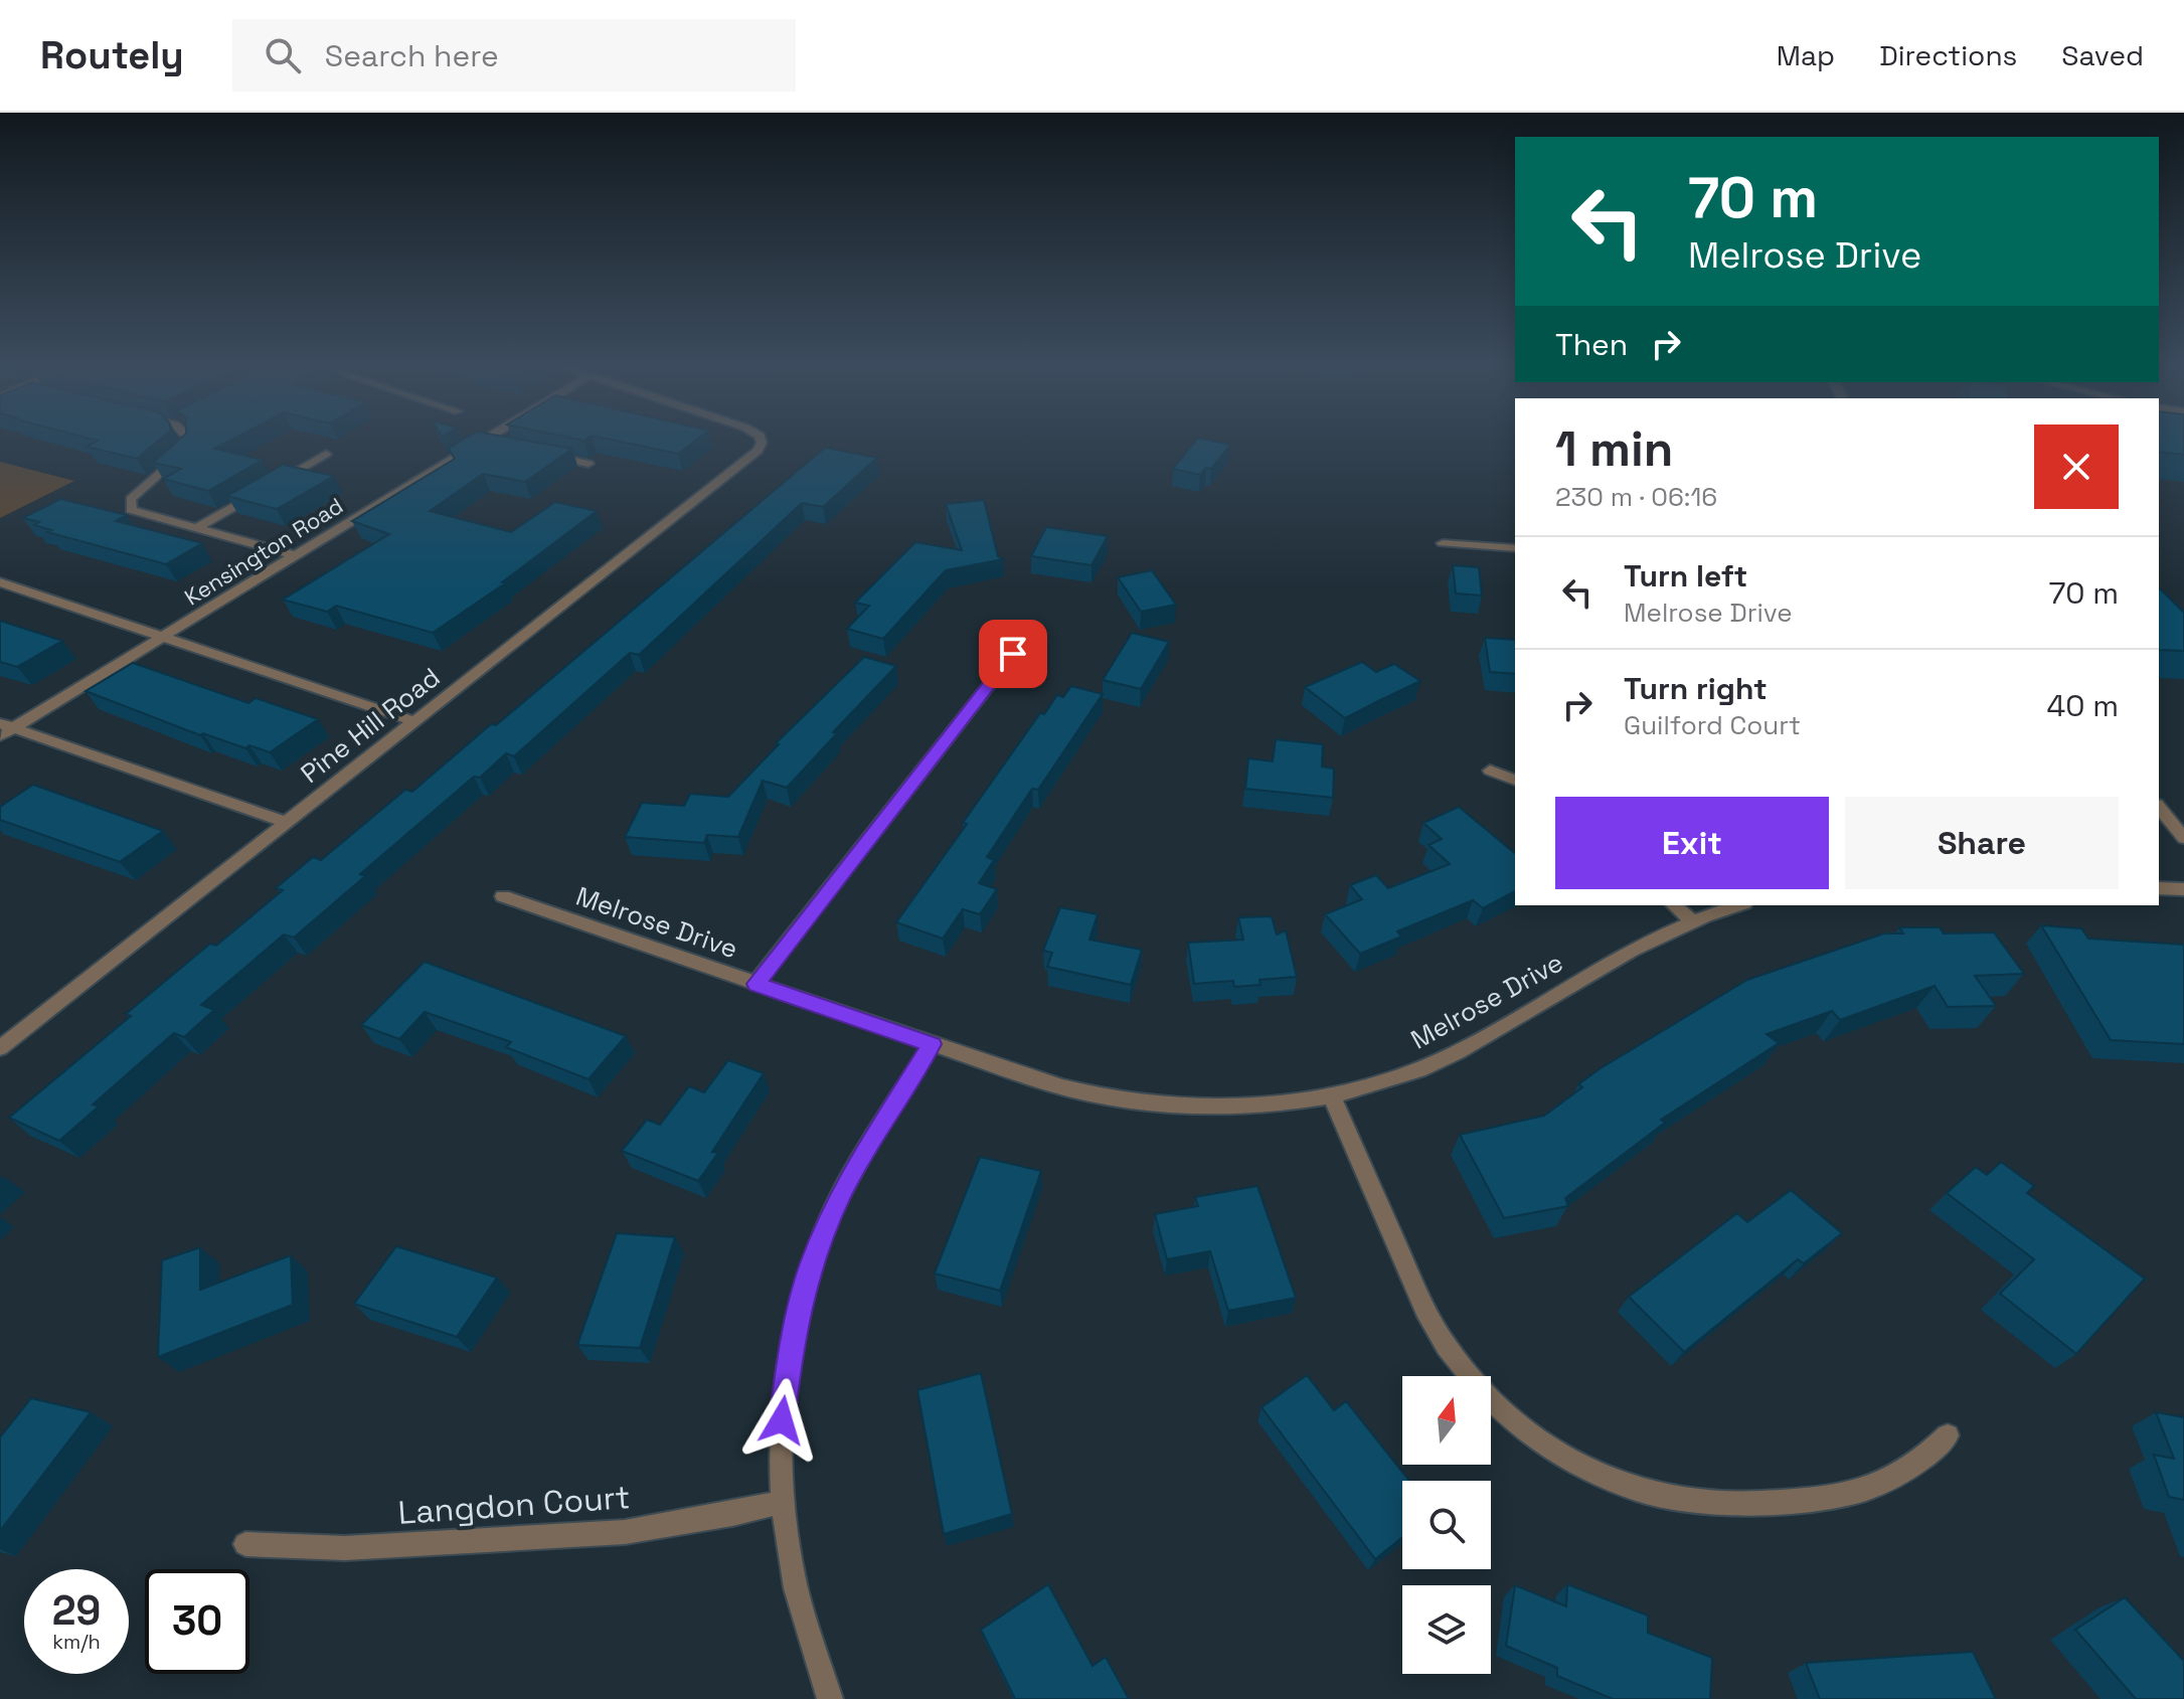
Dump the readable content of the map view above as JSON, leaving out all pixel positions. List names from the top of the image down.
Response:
{
  "streets": {
    "street": [
      "Kensington Road",
      "Pine Hill Road",
      "Melrose Drive",
      "Langdon Court"
    ]
  },
  "north": "top",
  "page": {
    "header": "Routely",
    "search": "Search here",
    "nav": ["Map", "Directions", "Saved"],
    "turn": ["70 m", "Melrose Drive"],
    "then": "Then",
    "heading": ["1 min", "230 m · 06:16"],
    "list": [
      {
        "name": "Turn left",
        "note": "Melrose Drive",
        "value": "70 m"
      },
      {
        "name": "Turn right",
        "note": "Guilford Court",
        "value": "40 m"
      }
    ],
    "buttons": ["Exit", "Share"],
    "speed": "29 km/h",
    "limit": "30"
  }
}
